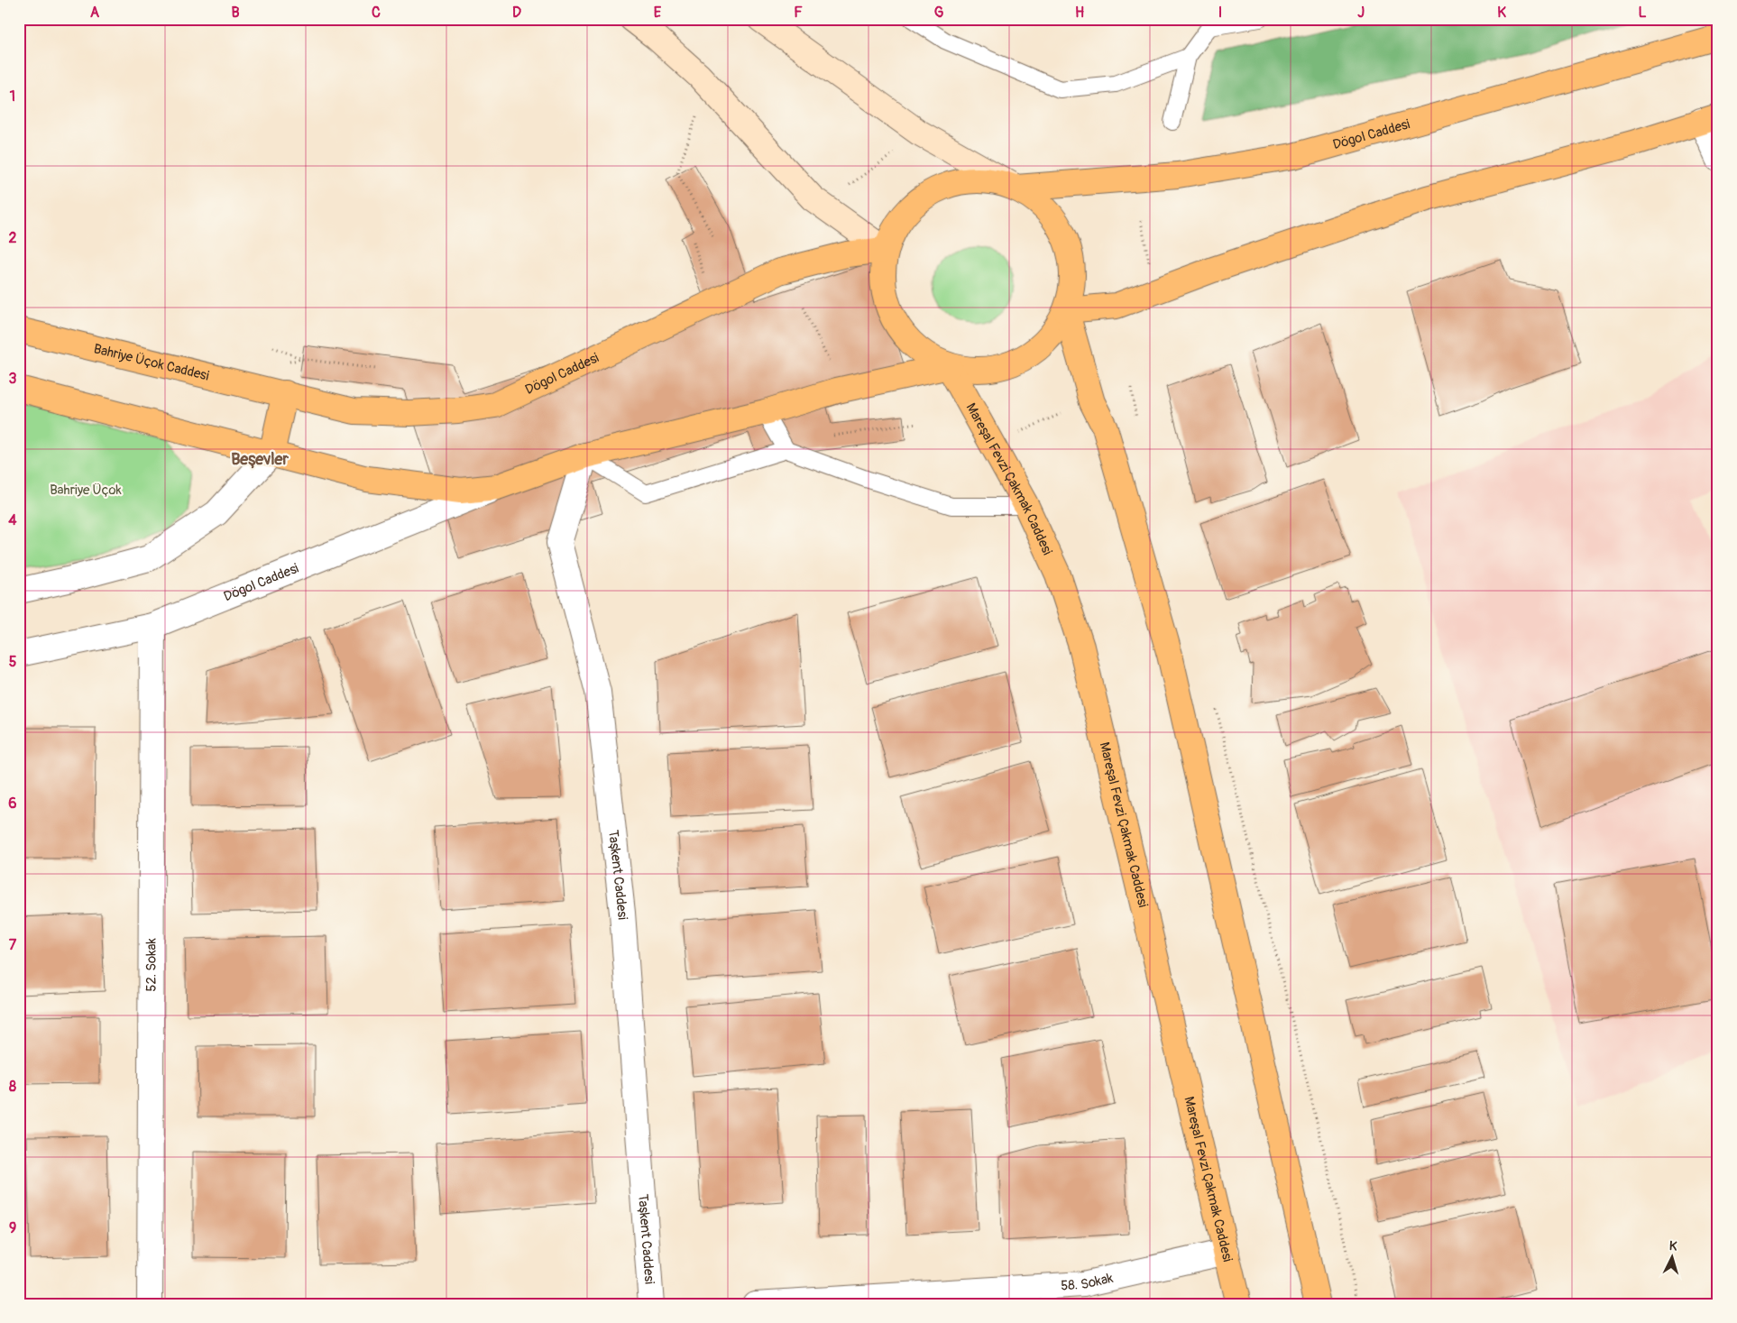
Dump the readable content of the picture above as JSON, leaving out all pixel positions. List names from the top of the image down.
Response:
{
  "streets": {
    "main road": ["Dögol Caddesi", "Bahriye Üçok Caddesi", "Mareşal Fevzi Çakmak Caddesi"],
    "street": ["Taşkent Caddesi", "52. Sokak", "58. Sokak"]
  },
  "crossings": [
    ["Dögol Caddesi", "Bahriye Üçok Caddesi"],
    ["Dögol Caddesi", "Mareşal Fevzi Çakmak Caddesi"],
    ["Dögol Caddesi", "Taşkent Caddesi"],
    ["Dögol Caddesi", "52. Sokak"],
    ["Mareşal Fevzi Çakmak Caddesi", "58. Sokak"]
  ],
  "districts": ["Beşevler"],
  "parks": ["Bahriye Üçok"],
  "north": "top",
  "grid": {
    "columns": [
      "A",
      "B",
      "C",
      "D",
      "E",
      "F",
      "G",
      "H",
      "I",
      "J",
      "K",
      "L"
    ],
    "rows": [
      "1",
      "2",
      "3",
      "4",
      "5",
      "6",
      "7",
      "8",
      "9"
    ]
  }
}
